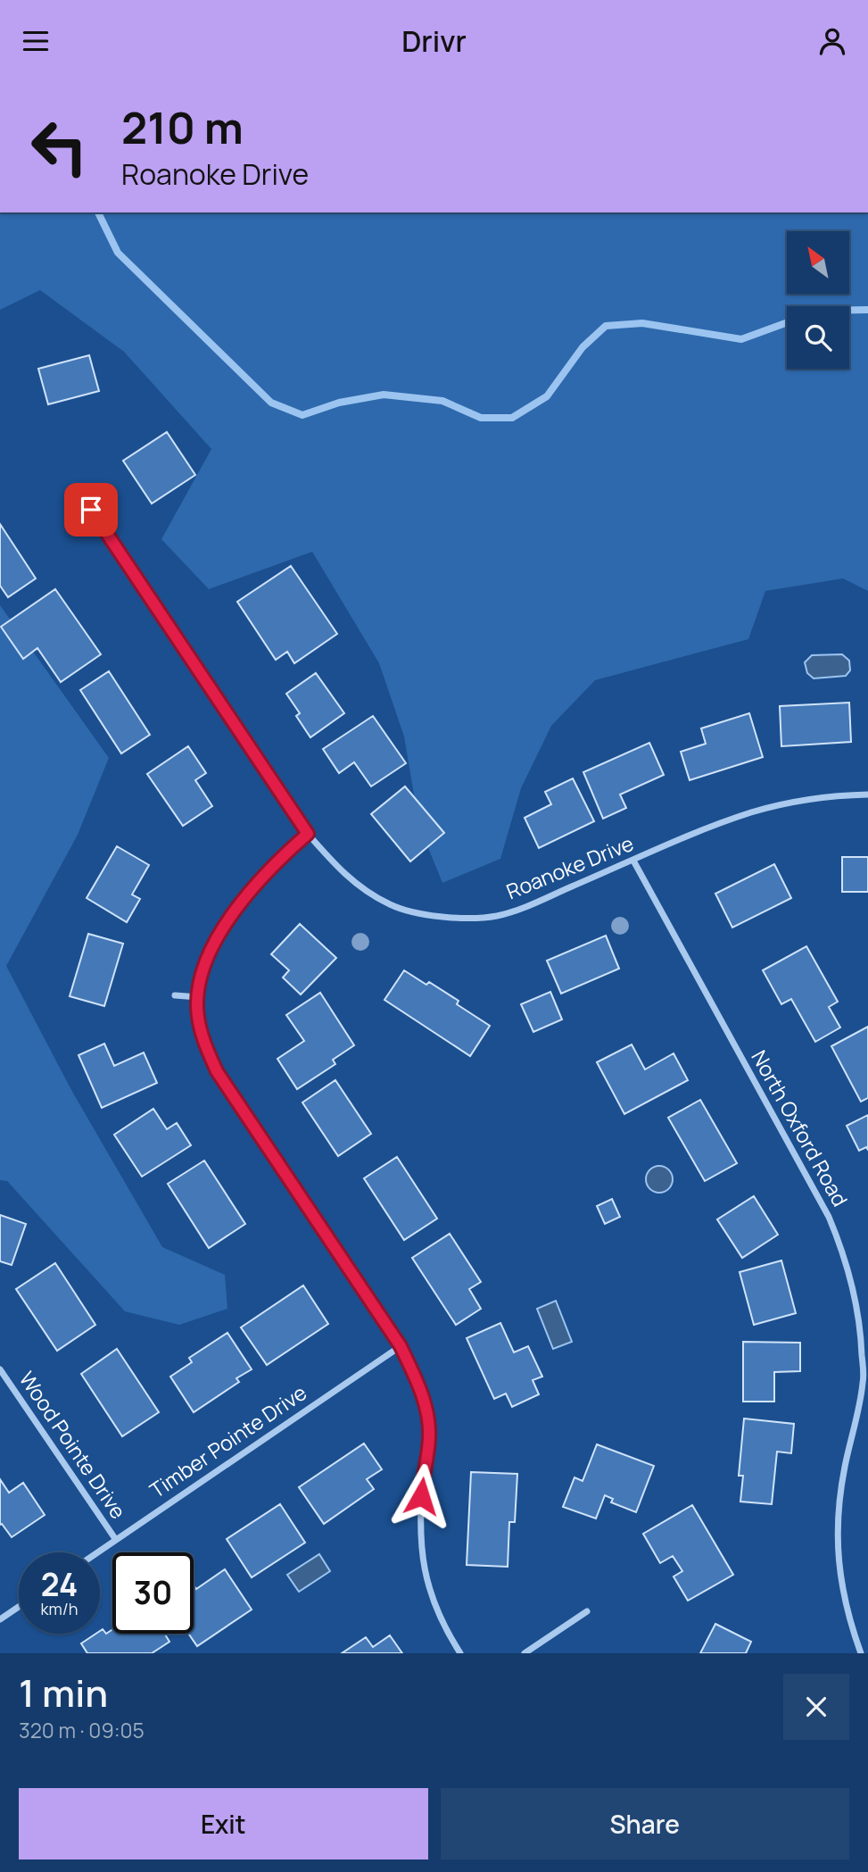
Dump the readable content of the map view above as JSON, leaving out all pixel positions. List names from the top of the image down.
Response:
{
  "streets": {
    "street": [
      "Roanoke Drive",
      "North Oxford Road",
      "Timber Pointe Drive",
      "Wood Pointe Drive"
    ]
  },
  "crossings": [
    ["Roanoke Drive", "North Oxford Road"],
    ["Timber Pointe Drive", "Wood Pointe Drive"]
  ],
  "north": "top left",
  "page": {
    "header": "Drivr",
    "turn": ["210 m", "Roanoke Drive"],
    "speed": "24 km/h",
    "limit": "30",
    "heading": ["1 min", "320 m · 09:05"],
    "buttons": ["Exit", "Share"]
  }
}
